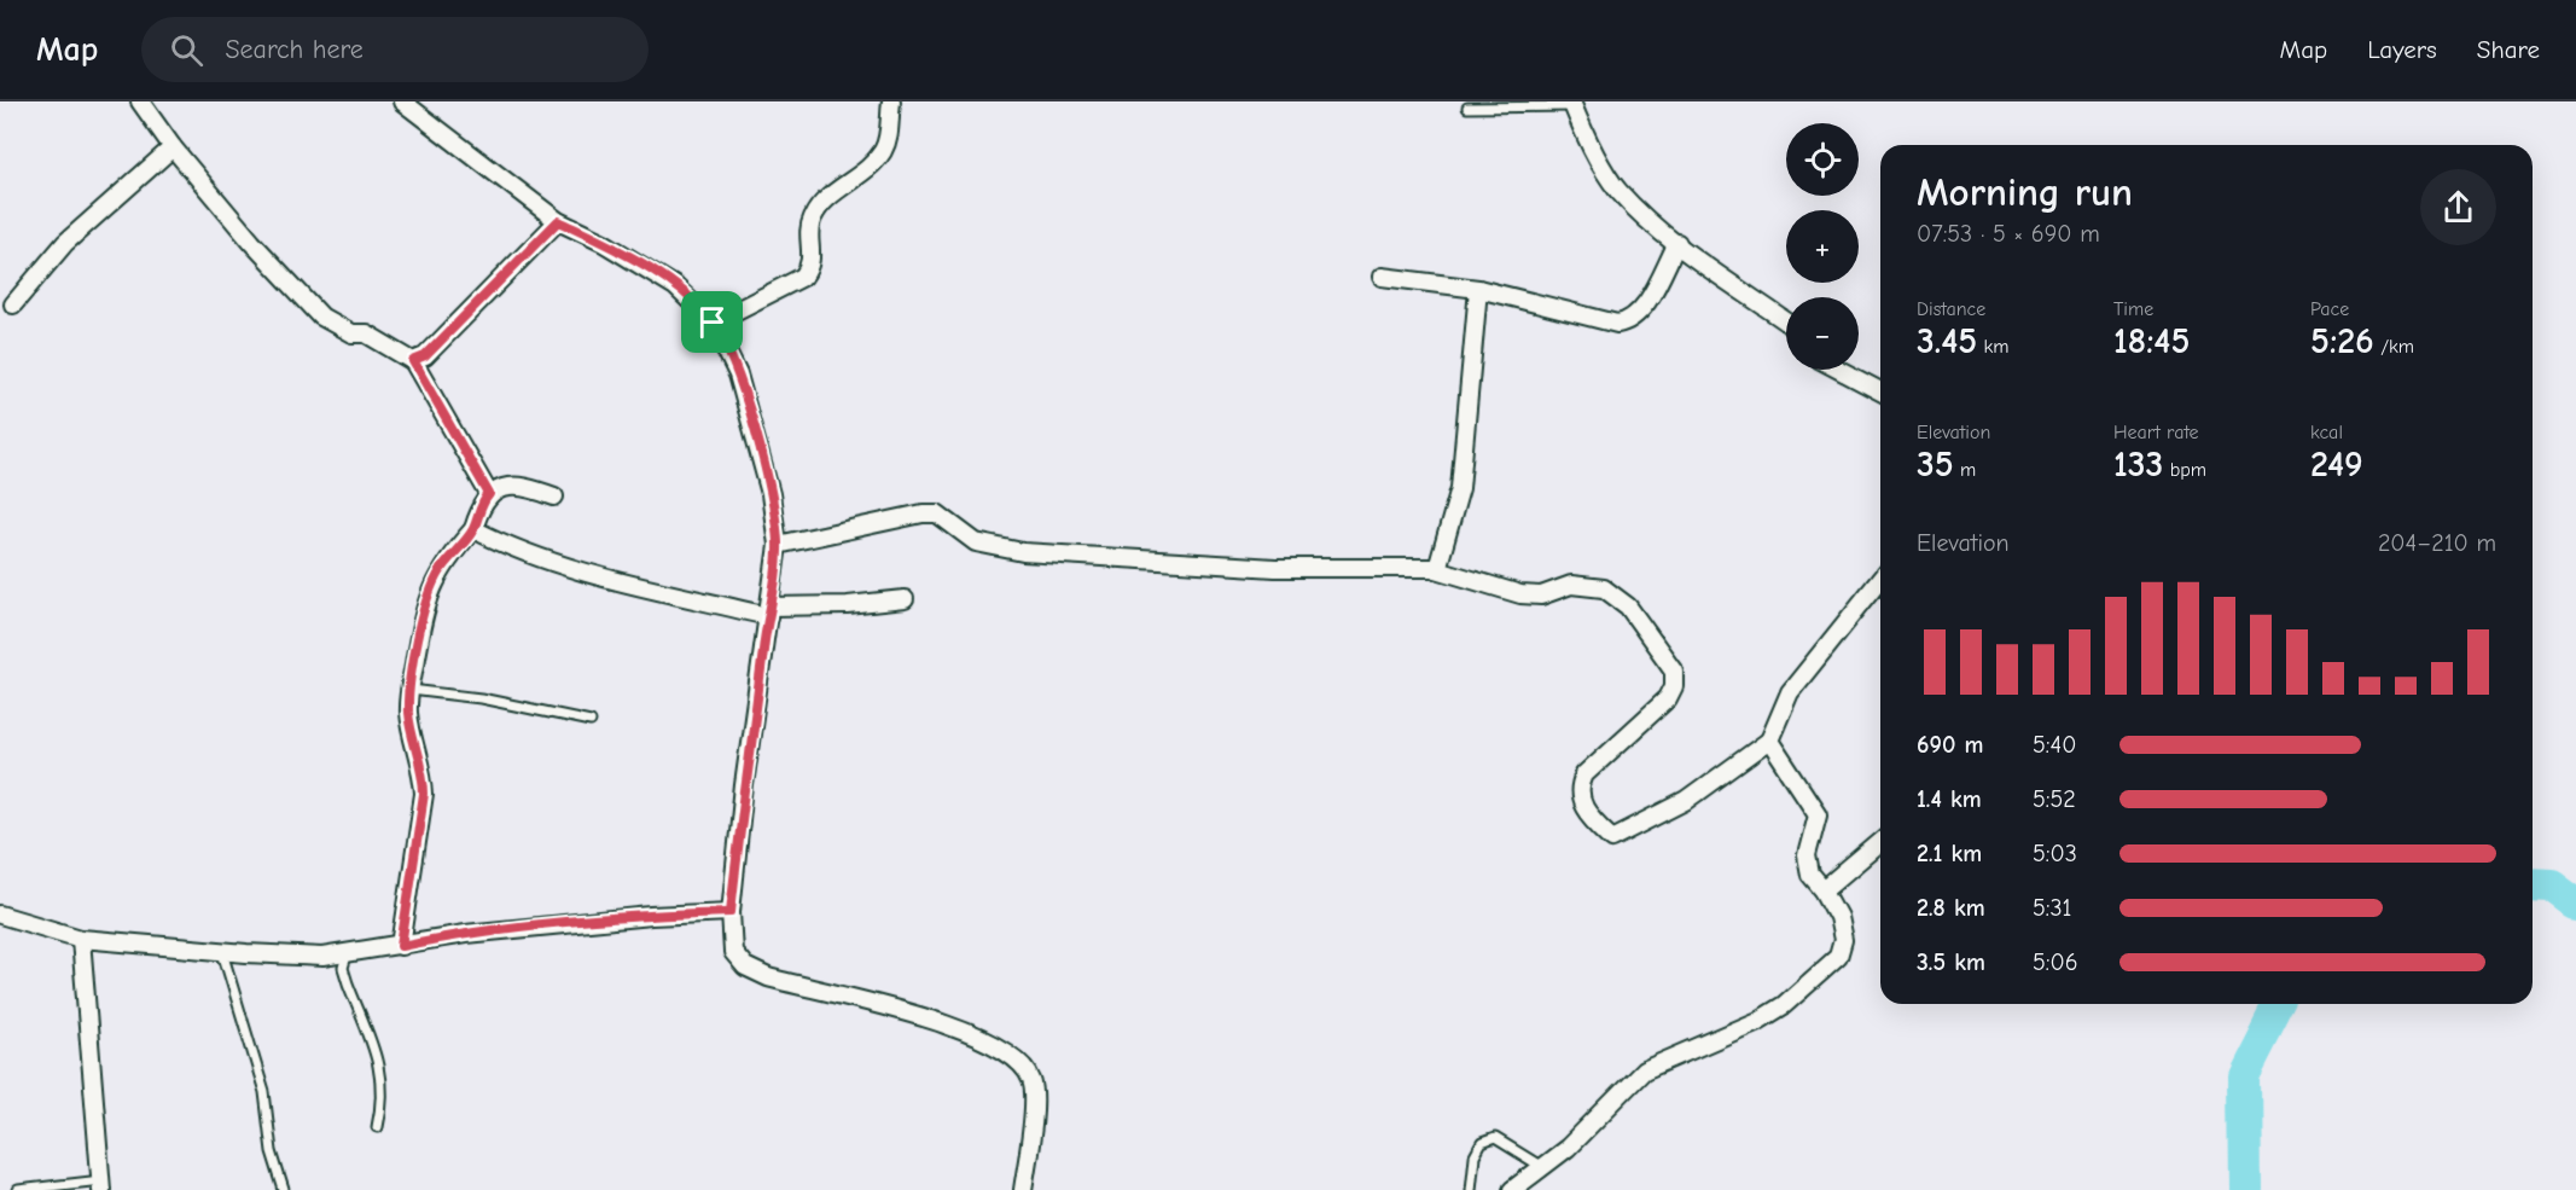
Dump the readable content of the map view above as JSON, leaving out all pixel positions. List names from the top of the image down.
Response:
{
  "page": {
    "header": "Map",
    "search": "Search here",
    "nav": ["Map", "Layers", "Share"],
    "map_buttons": ["+", "−"],
    "heading": ["Morning run", "07:53 · 5 × 690 m"],
    "stats": [
      ["Distance", "3.45 km"],
      ["Time", "18:45"],
      ["Pace", "5:26 /km"],
      ["Elevation", "35 m"],
      ["Heart rate", "133 bpm"],
      ["kcal", "249"]
    ],
    "chart": ["Elevation", "204–210 m"],
    "list": [
      {
        "name": "690 m",
        "note": "5:40"
      },
      {
        "name": "1.4 km",
        "note": "5:52"
      },
      {
        "name": "2.1 km",
        "note": "5:03"
      },
      {
        "name": "2.8 km",
        "note": "5:31"
      },
      {
        "name": "3.5 km",
        "note": "5:06"
      }
    ]
  }
}
